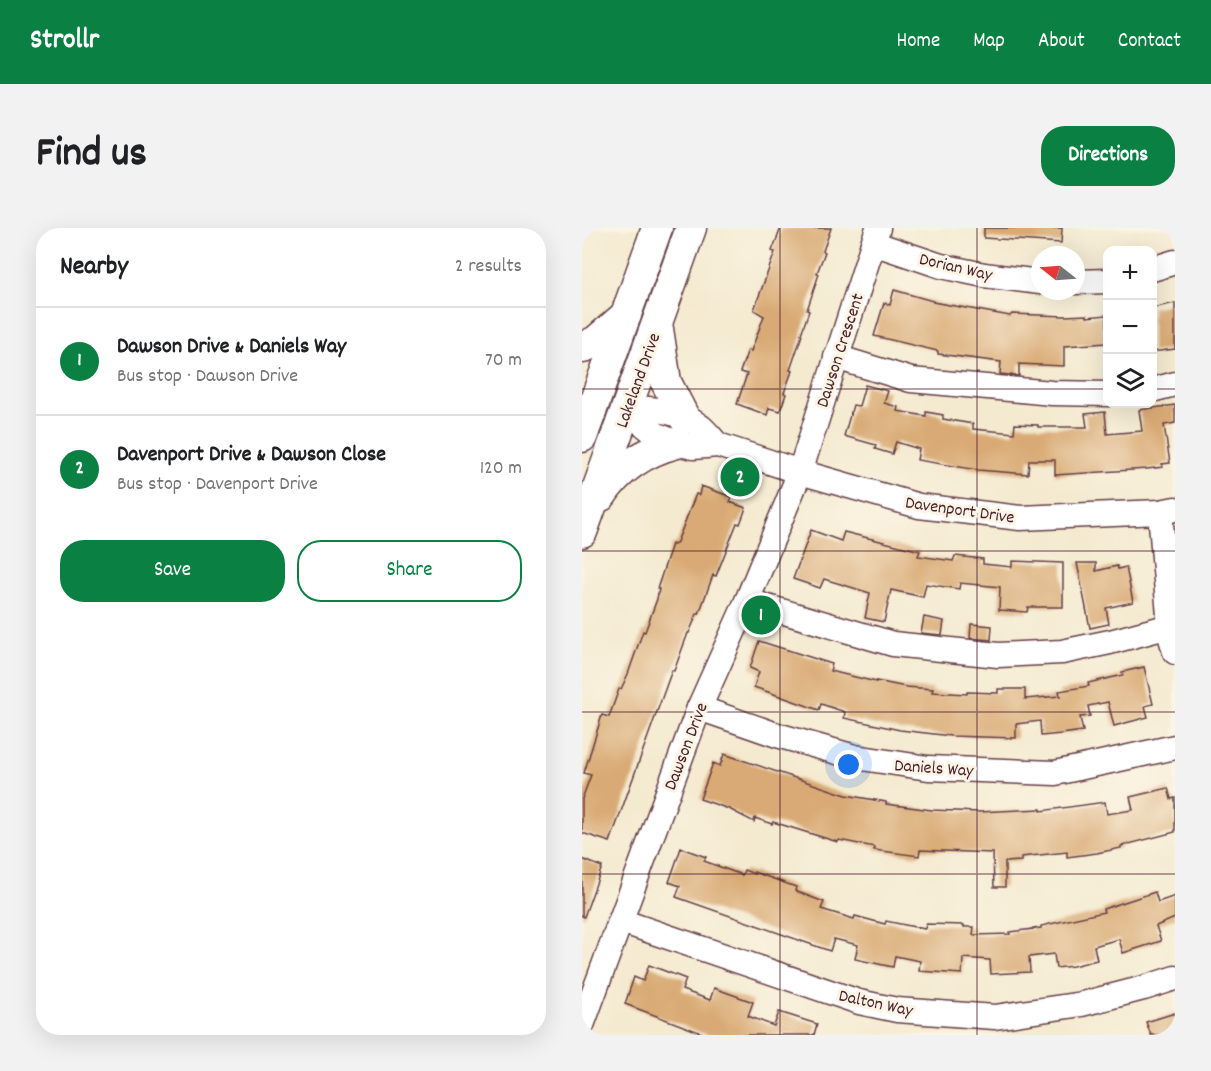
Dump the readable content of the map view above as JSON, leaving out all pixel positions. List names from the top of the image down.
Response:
{
  "streets": {
    "main road": ["Lakeland Drive"],
    "street": [
      "Dorian Way",
      "Dawson Crescent",
      "Davenport Drive",
      "Dawson Drive",
      "Daniels Way",
      "Dalton Way"
    ]
  },
  "crossings": [
    ["Dorian Way", "Dawson Crescent"],
    ["Dawson Crescent", "Davenport Drive"],
    ["Dawson Crescent", "Dawson Drive"],
    ["Lakeland Drive", "Davenport Drive"],
    ["Davenport Drive", "Dawson Drive"],
    ["Dawson Drive", "Daniels Way"],
    ["Dawson Drive", "Dalton Way"]
  ],
  "north": "left",
  "page": {
    "header": "Strollr",
    "nav": [
      "Home",
      "Map",
      "About",
      "Contact"
    ],
    "title": "Find us",
    "buttons": [
      "Directions",
      ["Save", "Share"]
    ],
    "heading": ["Nearby", "2 results"],
    "map_buttons": ["+", "−"],
    "list": [
      {
        "mark": "1",
        "name": "Dawson Drive & Daniels Way",
        "note": "Bus stop · Dawson Drive",
        "value": "70 m"
      },
      {
        "mark": "2",
        "name": "Davenport Drive & Dawson Close",
        "note": "Bus stop · Davenport Drive",
        "value": "120 m"
      }
    ],
    "pins": ["2", "1"]
  }
}
